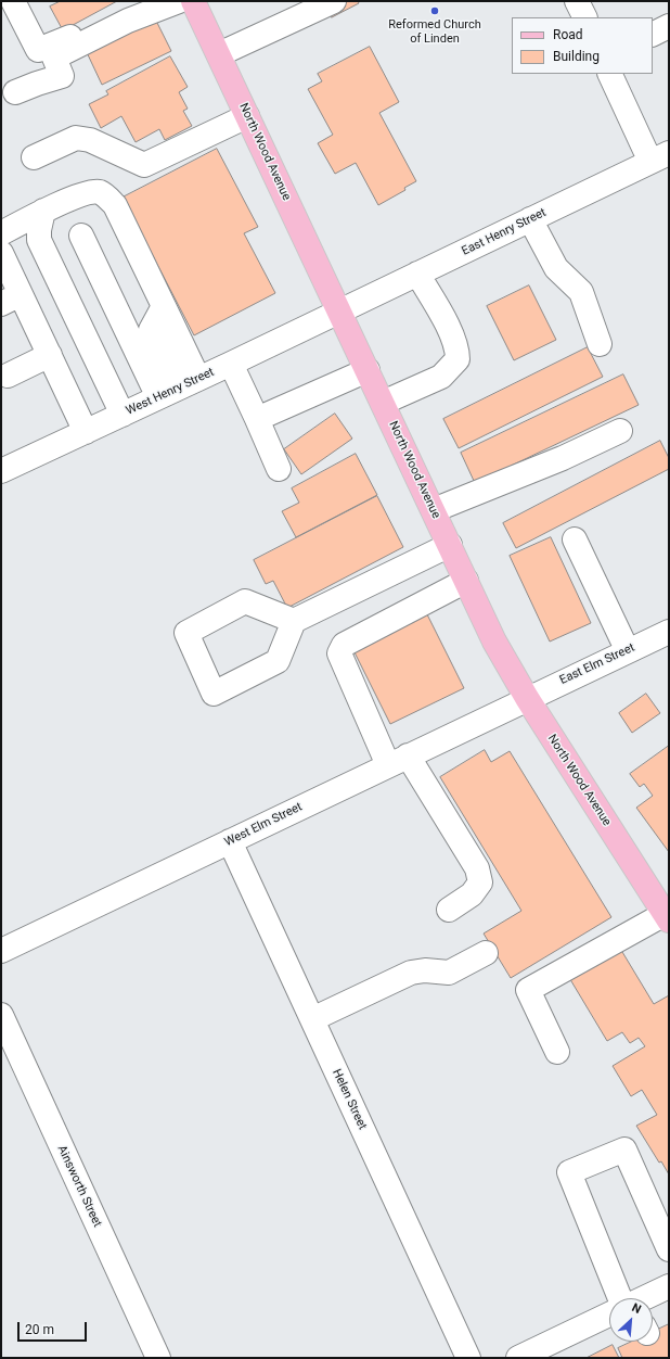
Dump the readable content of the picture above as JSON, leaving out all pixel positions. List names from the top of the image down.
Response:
{
  "streets": {
    "main road": ["North Wood Avenue"],
    "street": [
      "East Henry Street",
      "West Henry Street",
      "East Elm Street",
      "West Elm Street",
      "Helen Street",
      "Ainsworth Street"
    ]
  },
  "crossings": [
    ["North Wood Avenue", "East Henry Street"],
    ["North Wood Avenue", "West Henry Street"],
    ["North Wood Avenue", "East Elm Street"],
    ["North Wood Avenue", "West Elm Street"],
    ["East Henry Street", "West Henry Street"],
    ["East Elm Street", "West Elm Street"],
    ["West Elm Street", "Helen Street"]
  ],
  "places": ["Reformed Church of Linden"],
  "legend": ["Road", "Building"],
  "scale_bar": "20 m",
  "north": "top right"
}
